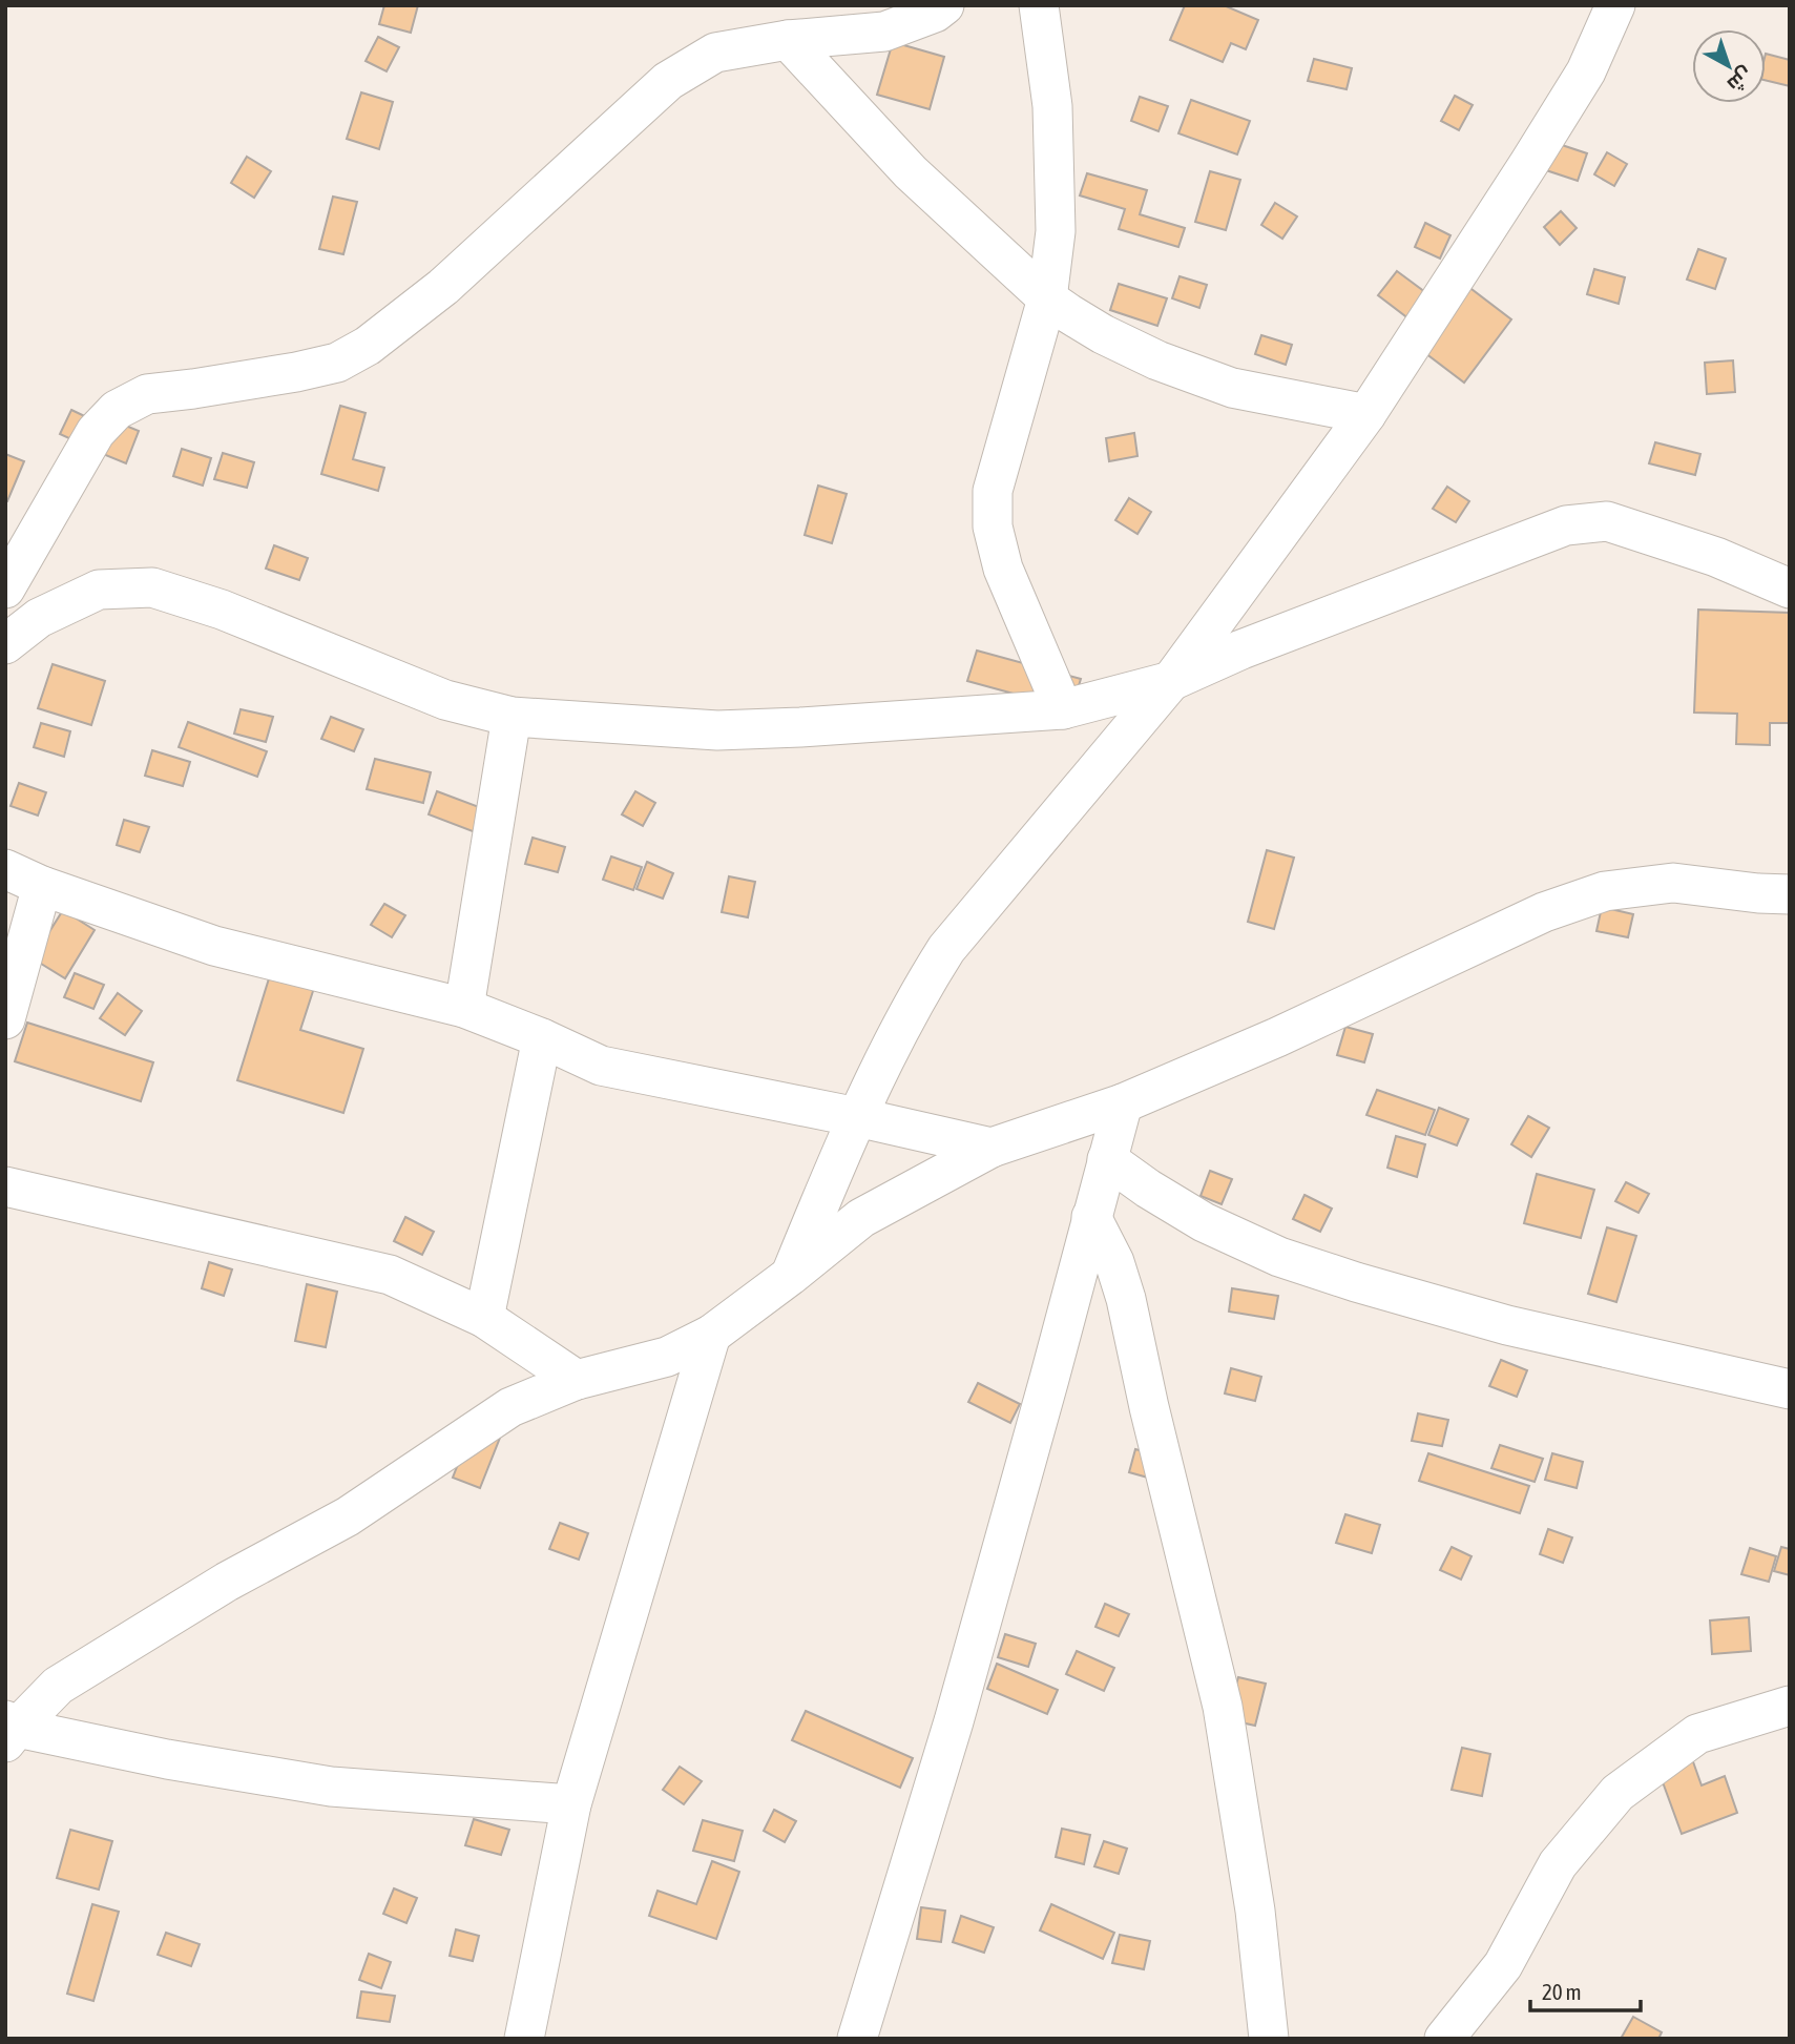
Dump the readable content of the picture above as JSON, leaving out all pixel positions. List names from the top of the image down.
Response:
{
  "scale_bar": "20 m",
  "north": "bottom right"
}
